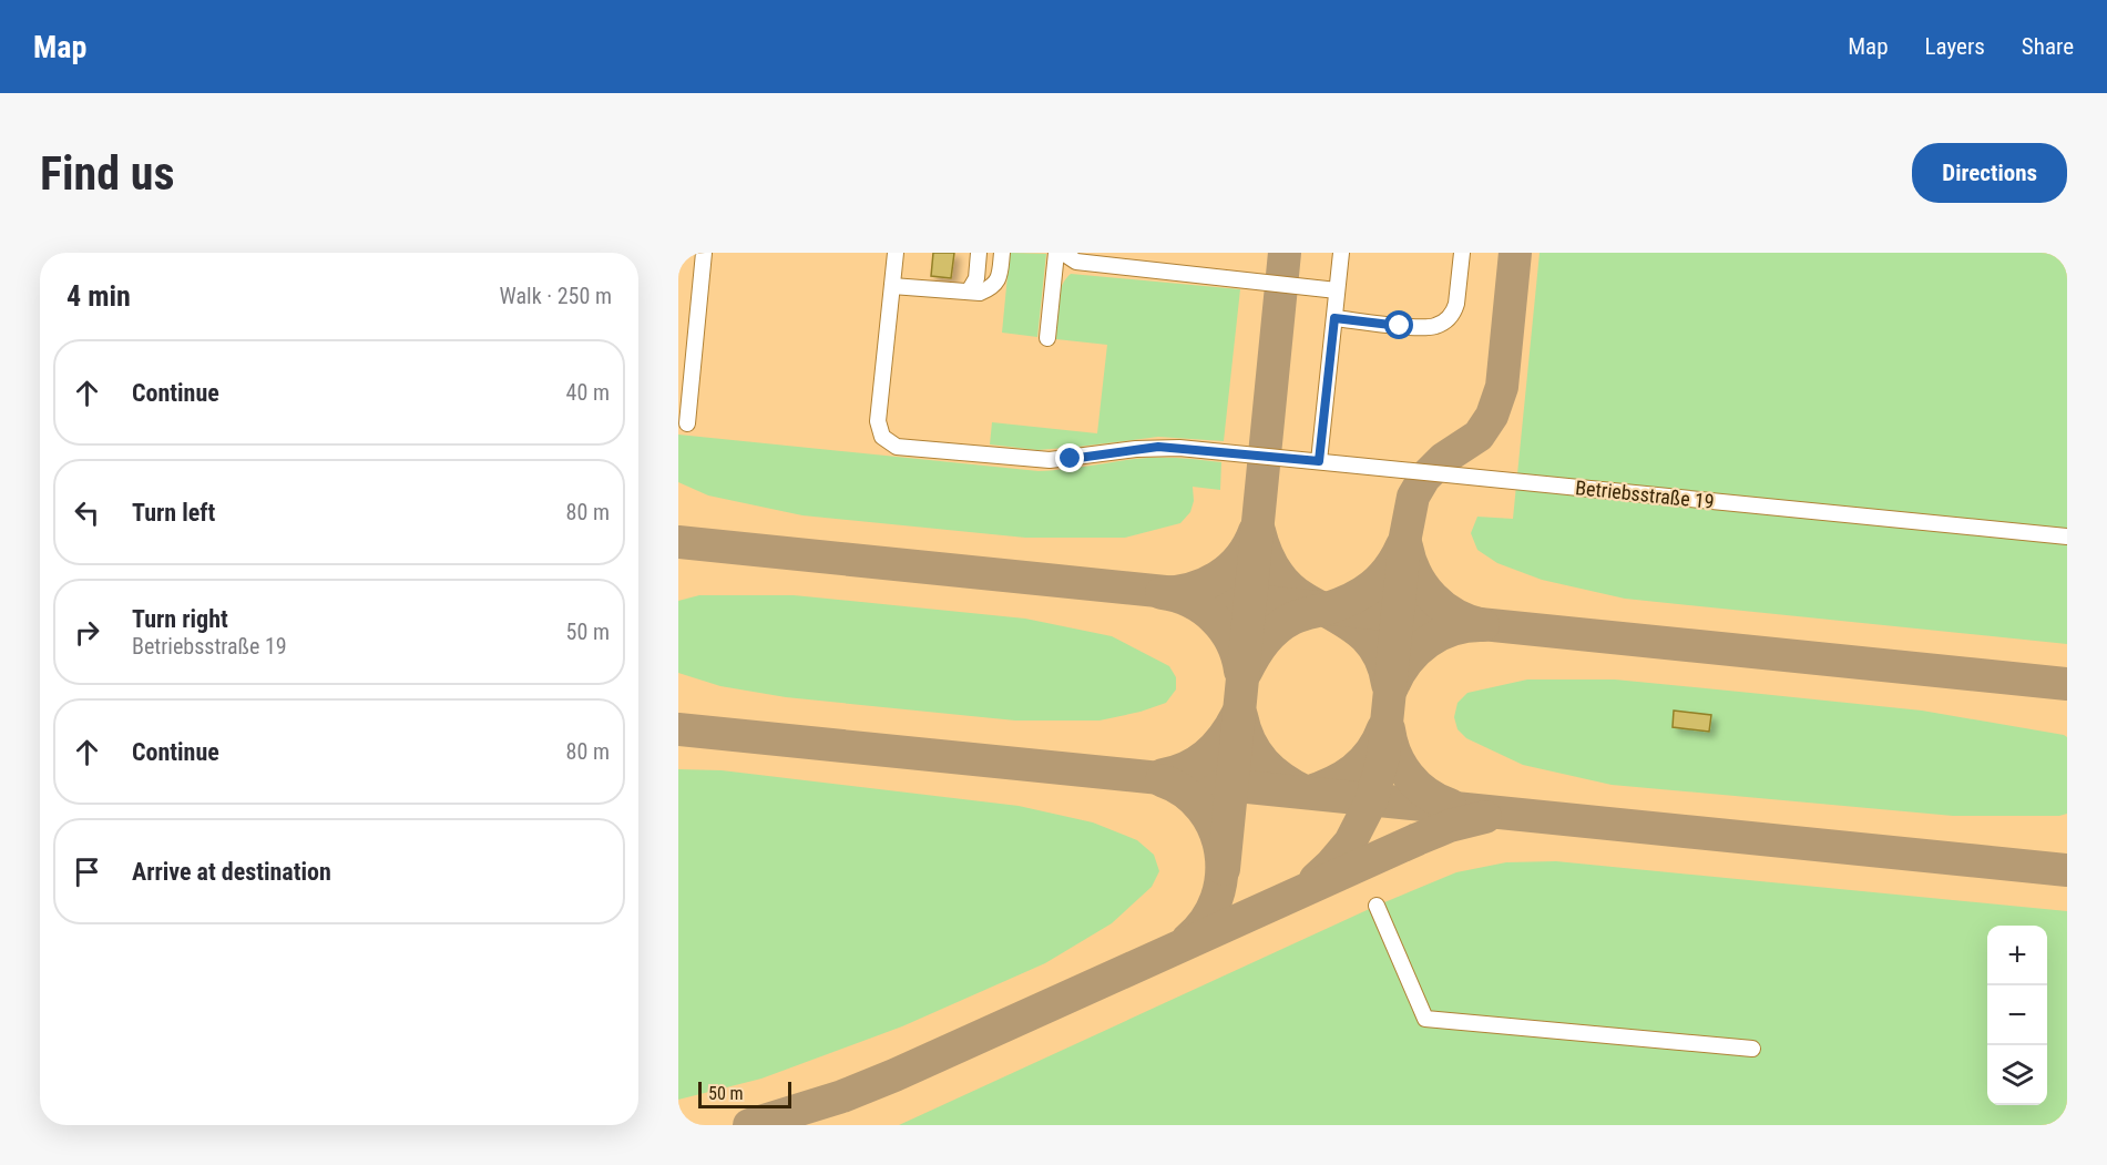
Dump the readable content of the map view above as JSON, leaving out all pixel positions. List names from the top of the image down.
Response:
{
  "streets": {
    "lane": ["Betriebsstraße 19"]
  },
  "scale_bar": "50 m",
  "page": {
    "header": "Map",
    "nav": ["Map", "Layers", "Share"],
    "buttons": "Directions",
    "title": "Find us",
    "heading": ["4 min", "Walk · 250 m"],
    "list": [
      ["Continue", "40 m"],
      ["Turn left", "80 m"],
      ["Turn right", "Betriebsstraße 19", "50 m"],
      ["Continue", "80 m"],
      "Arrive at destination"
    ],
    "map_buttons": ["+", "−"],
    "scale": "50 m"
  }
}
